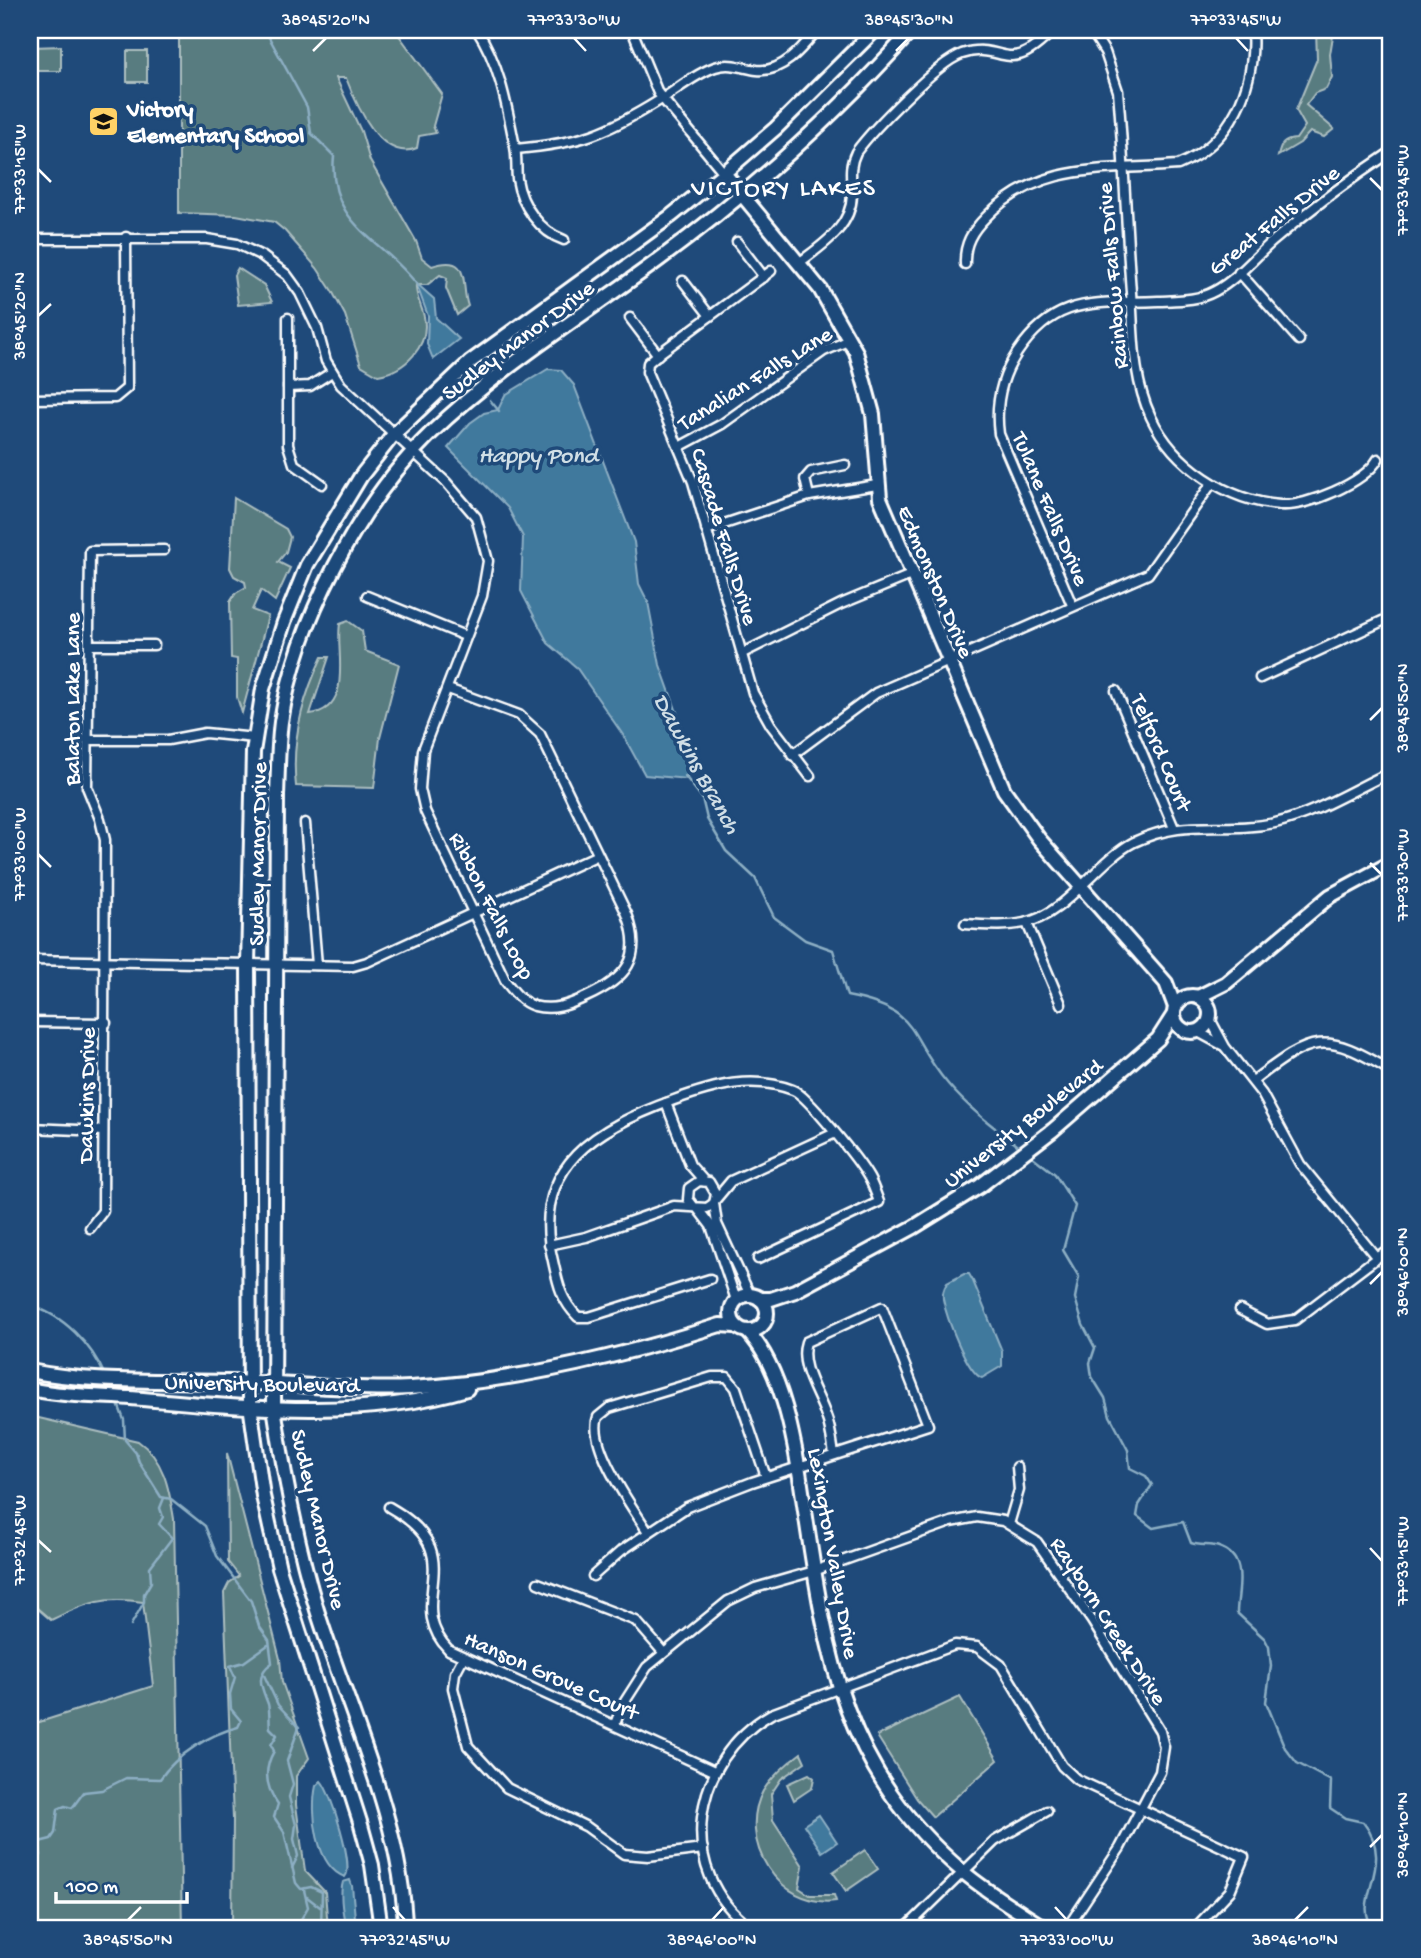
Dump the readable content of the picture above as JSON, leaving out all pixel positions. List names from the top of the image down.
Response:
{
  "streets": {
    "main road": [
      "Sudley Manor Drive",
      "Edmonston Drive",
      "University Boulevard",
      "Lexington Valley Drive"
    ],
    "street": [
      "Great Falls Drive",
      "Rainbow Falls Drive",
      "Tanalian Falls Lane",
      "Tulane Falls Drive",
      "Cascade Falls Drive",
      "Balaton Lake Lane",
      "Telford Court",
      "Ribbon Falls Loop",
      "Dawkins Drive",
      "Rayborn Creek Drive",
      "Hanson Grove Court"
    ]
  },
  "crossings": [
    ["Great Falls Drive", "Rainbow Falls Drive"],
    ["Great Falls Drive", "Tulane Falls Drive"],
    ["Rainbow Falls Drive", "Tulane Falls Drive"],
    ["Sudley Manor Drive", "Edmonston Drive"],
    ["Sudley Manor Drive", "Ribbon Falls Loop"],
    ["Sudley Manor Drive", "University Boulevard"],
    ["Tanalian Falls Lane", "Cascade Falls Drive"],
    ["Tanalian Falls Lane", "Edmonston Drive"],
    ["Edmonston Drive", "University Boulevard"],
    ["Balaton Lake Lane", "Dawkins Drive"],
    ["University Boulevard", "Lexington Valley Drive"],
    ["Lexington Valley Drive", "Rayborn Creek Drive"],
    ["Rayborn Creek Drive", "Hanson Grove Court"]
  ],
  "districts": ["VICTORY LAKES"],
  "water": ["Happy Pond", "Dawkins Branch"],
  "places": {
    "school or university": ["Victory Elementary School"]
  },
  "scale_bar": "100 m",
  "coordinates": [
    "38°45'20\"N",
    "77°33'30\"W",
    "38°45'30\"N",
    "77°33'45\"W",
    "77°33'15\"W",
    "38°45'50\"N",
    "77°33'00\"W",
    "38°46'00\"N",
    "77°32'45\"W",
    "38°46'10\"N"
  ]
}
